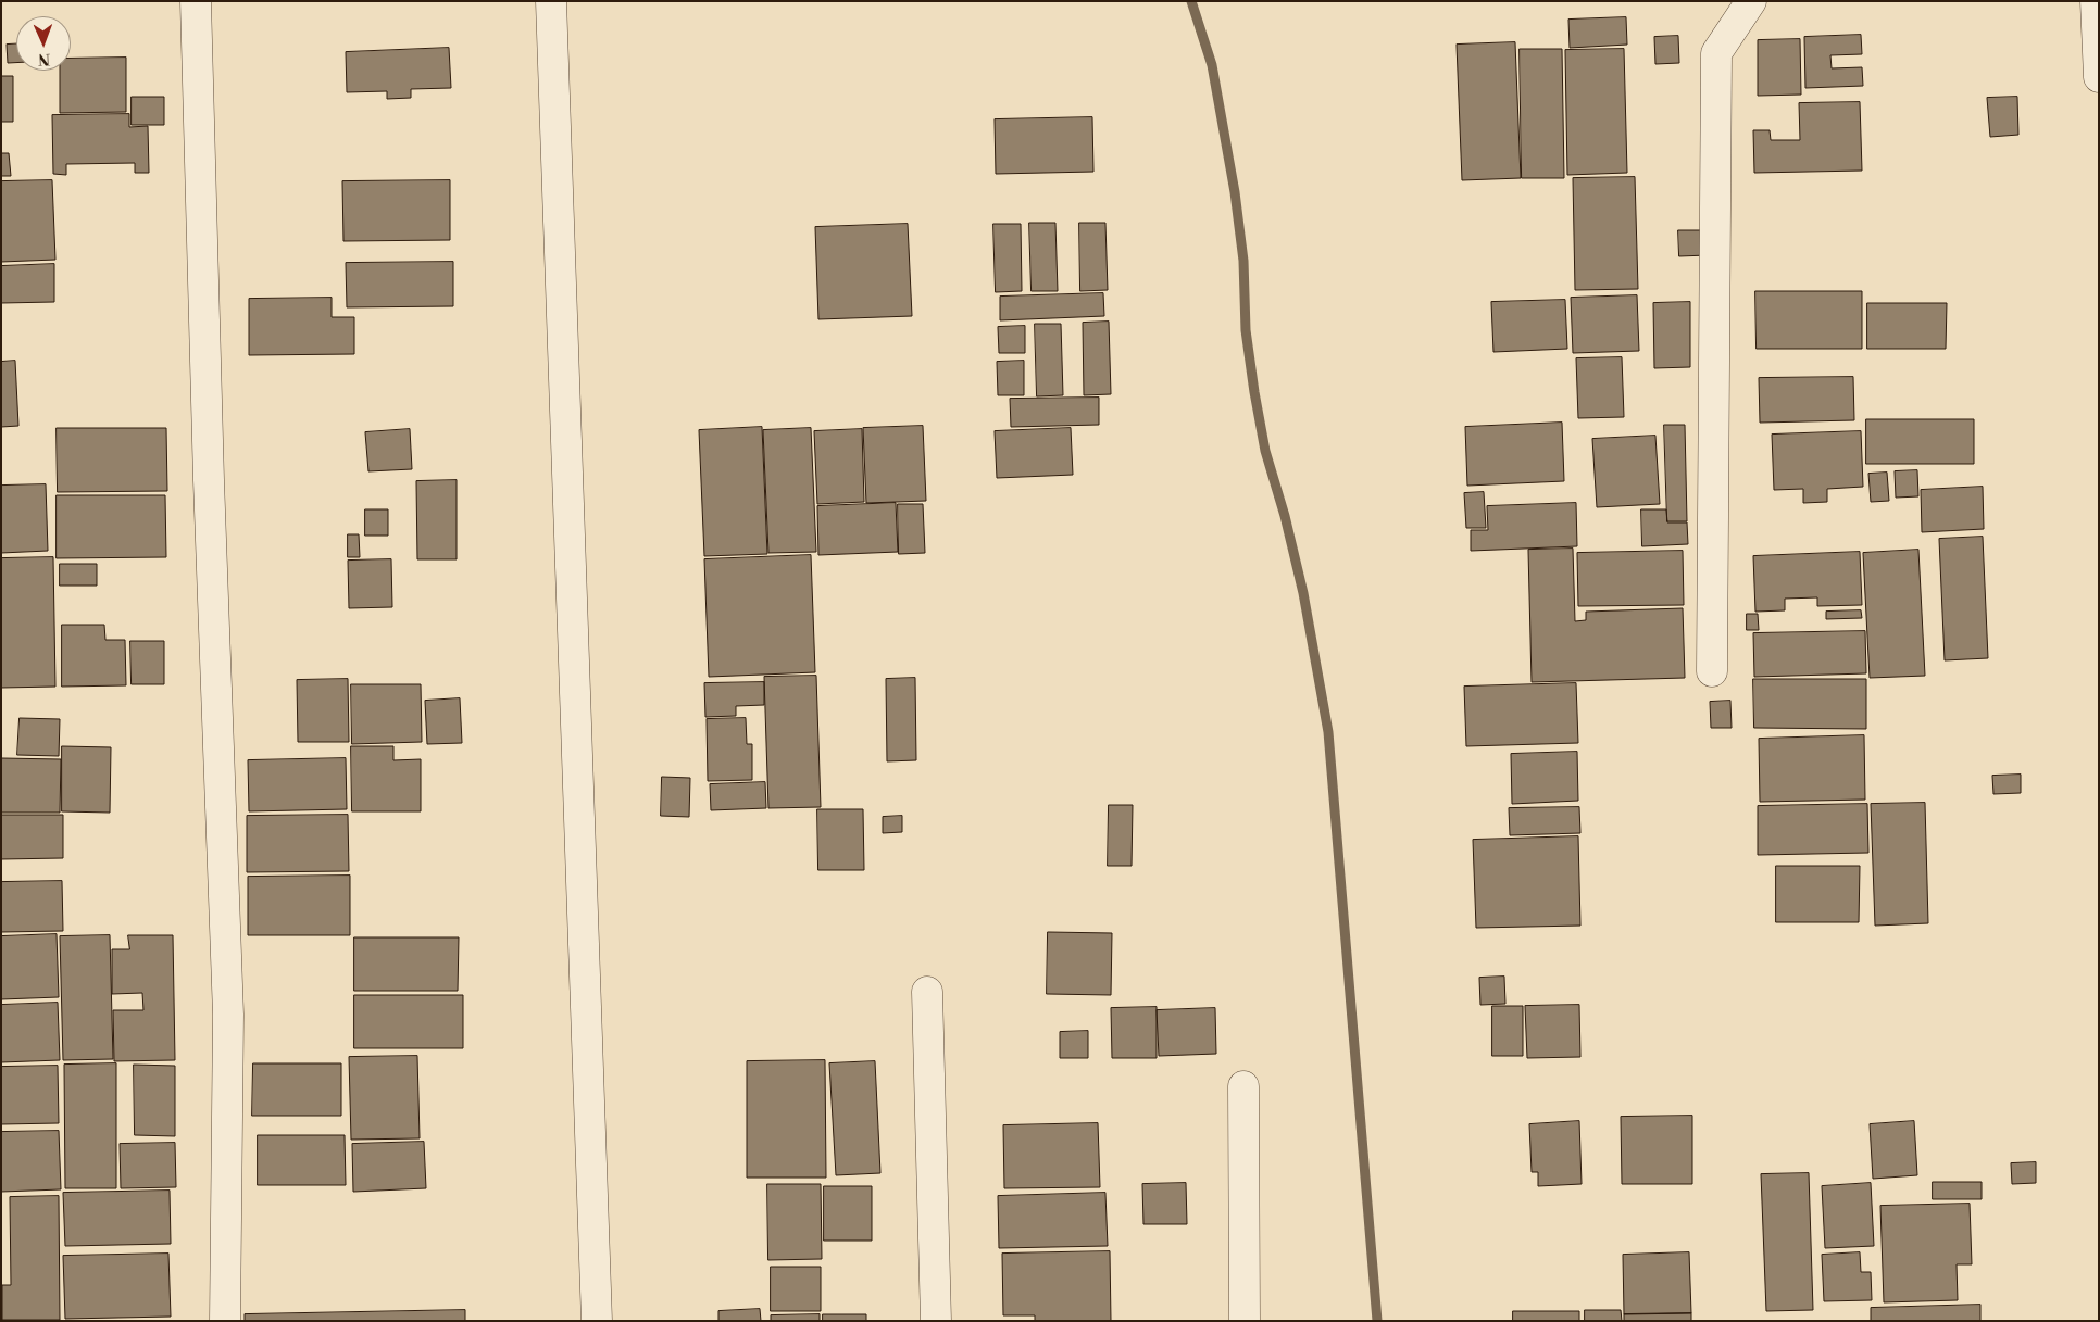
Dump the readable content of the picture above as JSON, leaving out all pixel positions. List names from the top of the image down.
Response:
{
  "north": "bottom"
}
